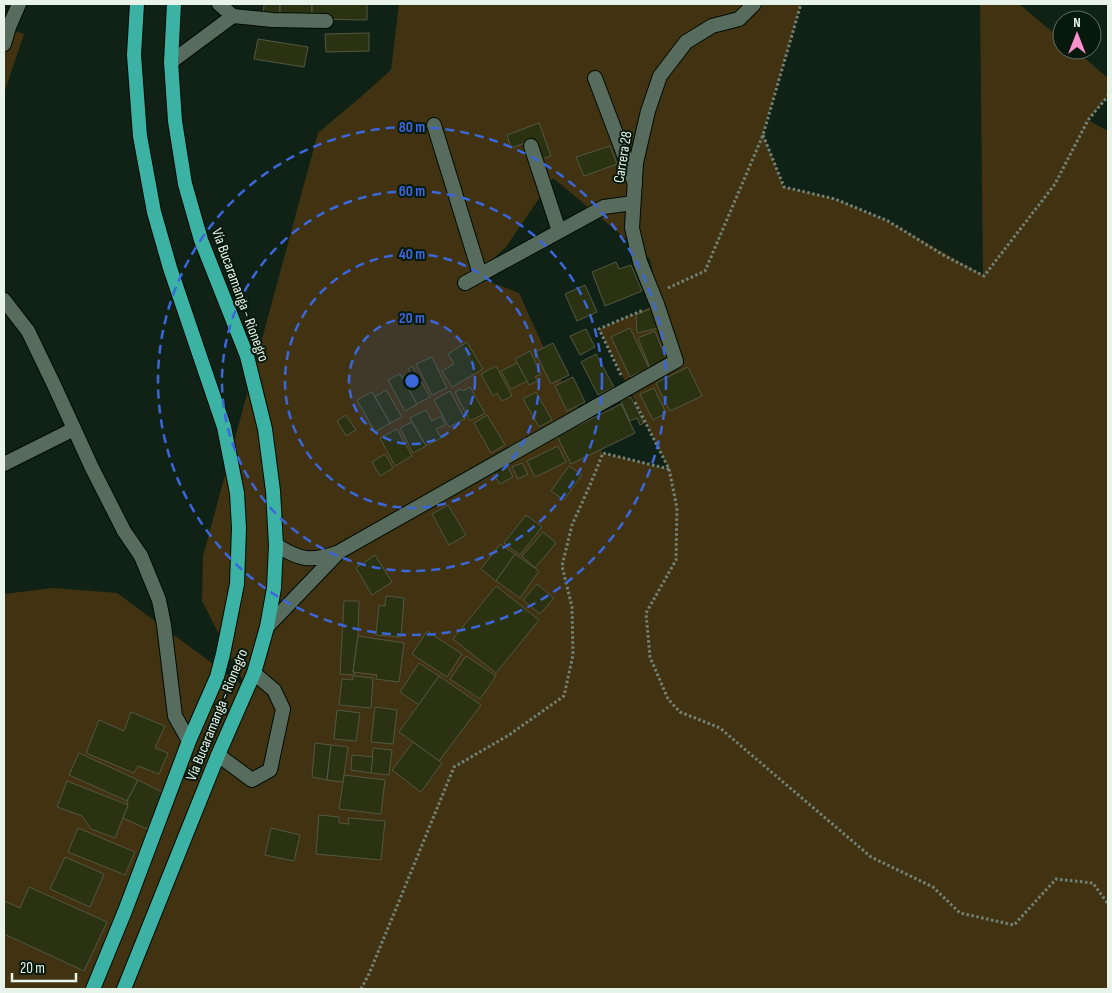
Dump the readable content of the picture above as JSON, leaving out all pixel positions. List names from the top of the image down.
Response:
{
  "streets": {
    "highway": ["Vía Bucaramanga - Rionegro"],
    "street": ["Carrera 28"]
  },
  "scale_bar": "20 m",
  "north": "top",
  "rings": [
    "80 m",
    "60 m",
    "40 m",
    "20 m"
  ]
}
